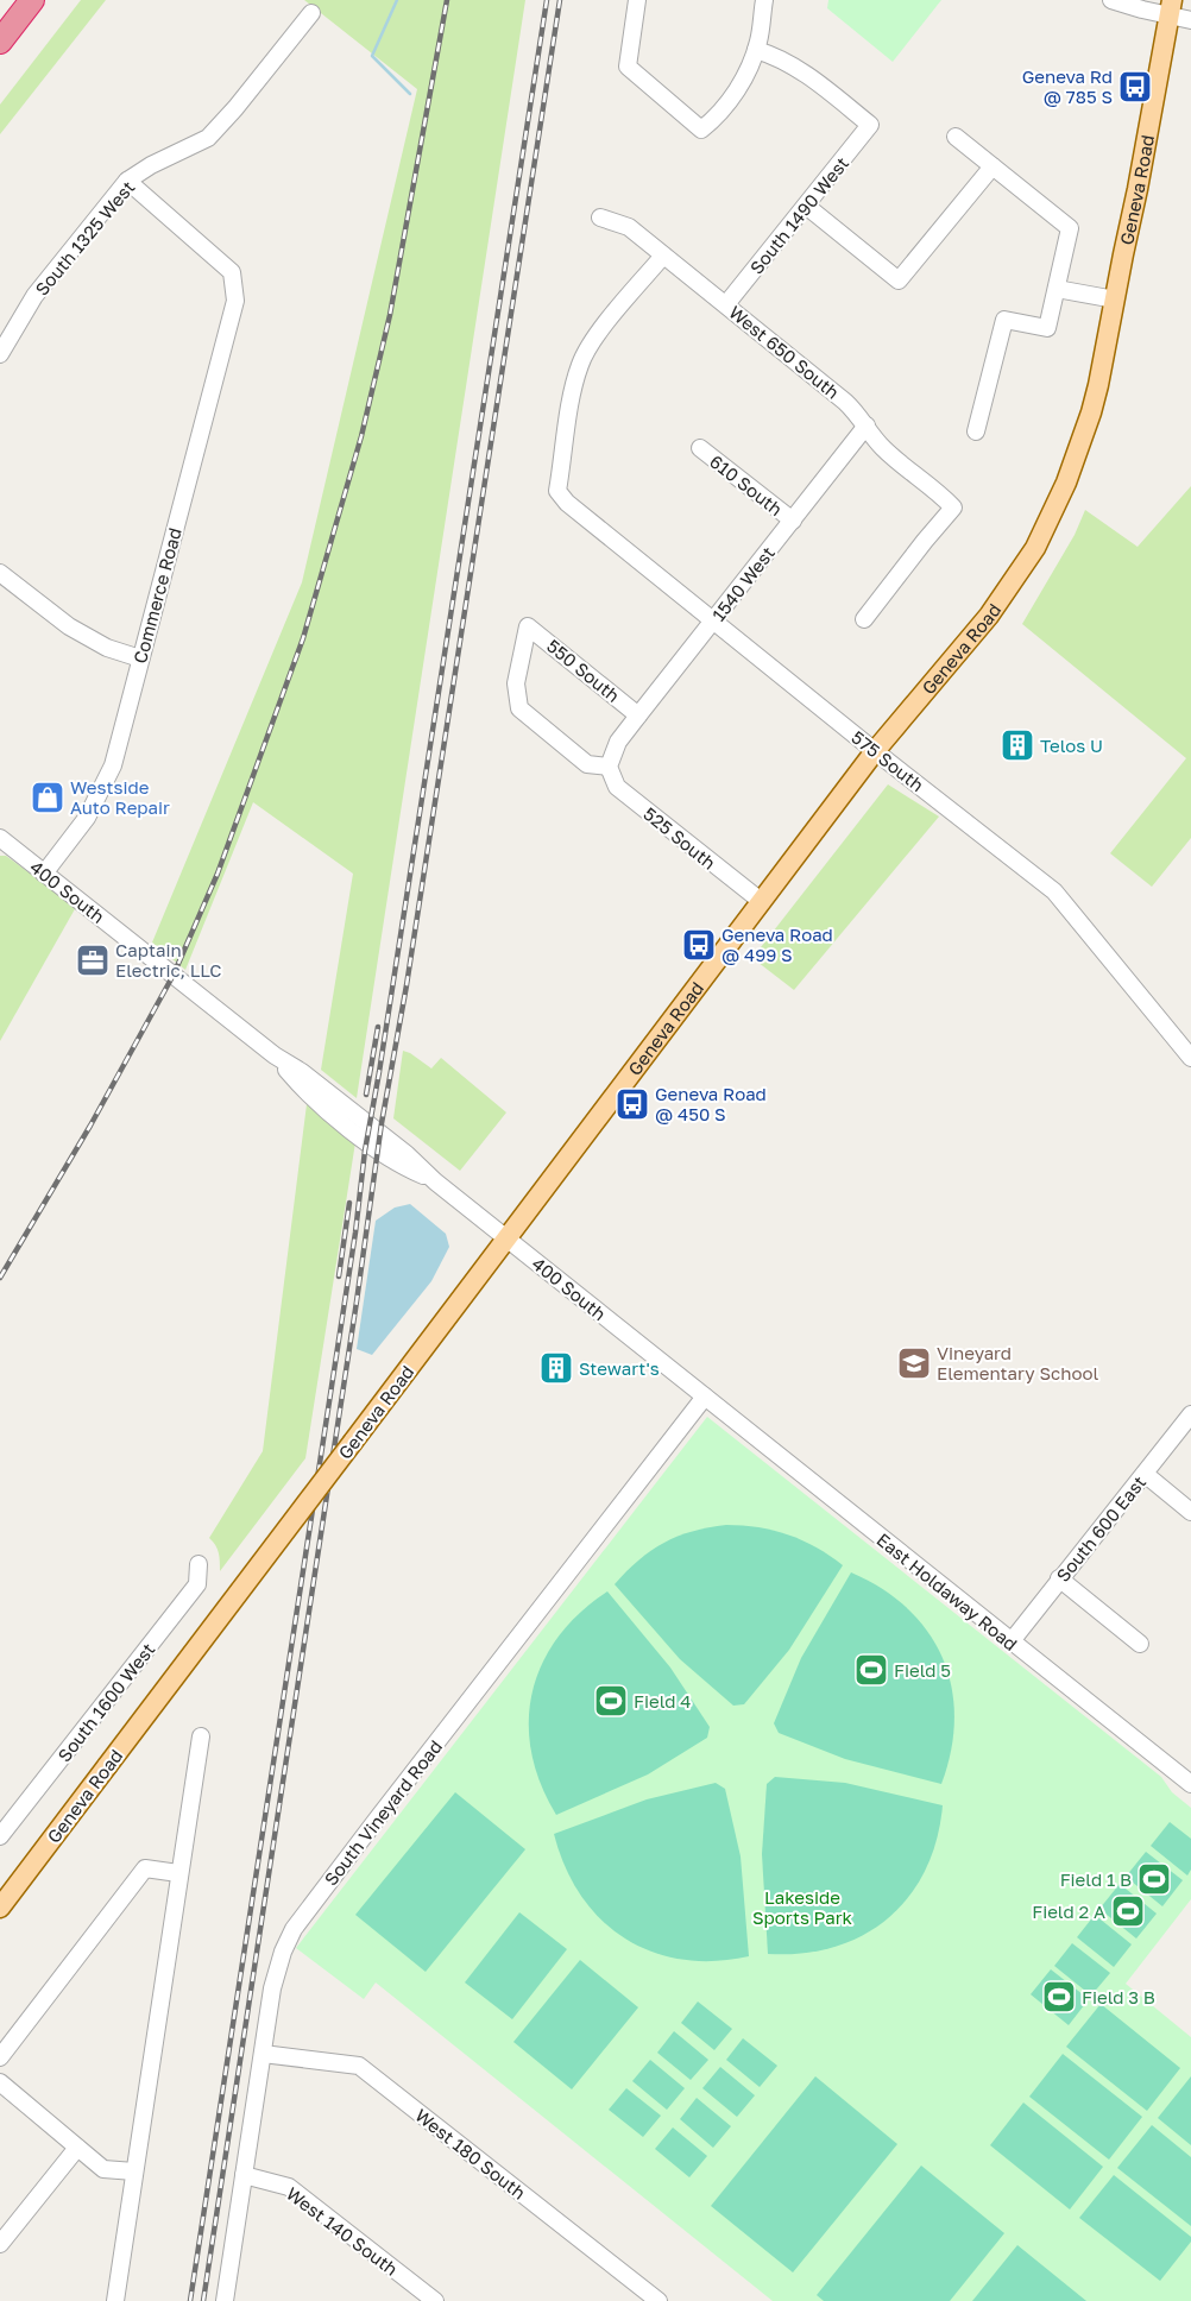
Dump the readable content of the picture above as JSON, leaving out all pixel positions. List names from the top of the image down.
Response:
{
  "streets": {
    "main road": ["Geneva Road"],
    "street": [
      "South 1490 West",
      "South 1325 West",
      "West 650 South",
      "610 South",
      "1540 West",
      "Commerce Road",
      "550 South",
      "575 South",
      "525 South",
      "400 South",
      "South 600 East",
      "East Holdaway Road",
      "South 1600 West",
      "South Vineyard Road",
      "West 180 South",
      "West 140 South"
    ]
  },
  "crossings": [
    ["Geneva Road", "575 South"],
    ["Geneva Road", "525 South"],
    ["Geneva Road", "400 South"],
    ["South 1490 West", "West 650 South"],
    ["South 1325 West", "Commerce Road"],
    ["West 650 South", "1540 West"],
    ["West 650 South", "575 South"],
    ["610 South", "1540 West"],
    ["1540 West", "550 South"],
    ["1540 West", "575 South"],
    ["1540 West", "525 South"],
    ["Commerce Road", "400 South"],
    ["550 South", "525 South"],
    ["400 South", "East Holdaway Road"],
    ["400 South", "South Vineyard Road"],
    ["South 600 East", "East Holdaway Road"],
    ["East Holdaway Road", "South Vineyard Road"],
    ["South Vineyard Road", "West 180 South"],
    ["South Vineyard Road", "West 140 South"]
  ],
  "parks": ["Lakeside Sports Park"],
  "places": {
    "bus stop": ["Geneva Rd @ 785 S", "Geneva Road @ 499 S", "Geneva Road @ 450 S"],
    "building": ["Telos U", "Stewart's"],
    "shop": ["Westside Auto Repair"],
    "office": ["Captain Electric, LLC"],
    "school or university": ["Vineyard Elementary School"],
    "sports": [
      "Field 5",
      "Field 4",
      "Field 1 B",
      "Field 2 A",
      "Field 3 B"
    ]
  }
}
